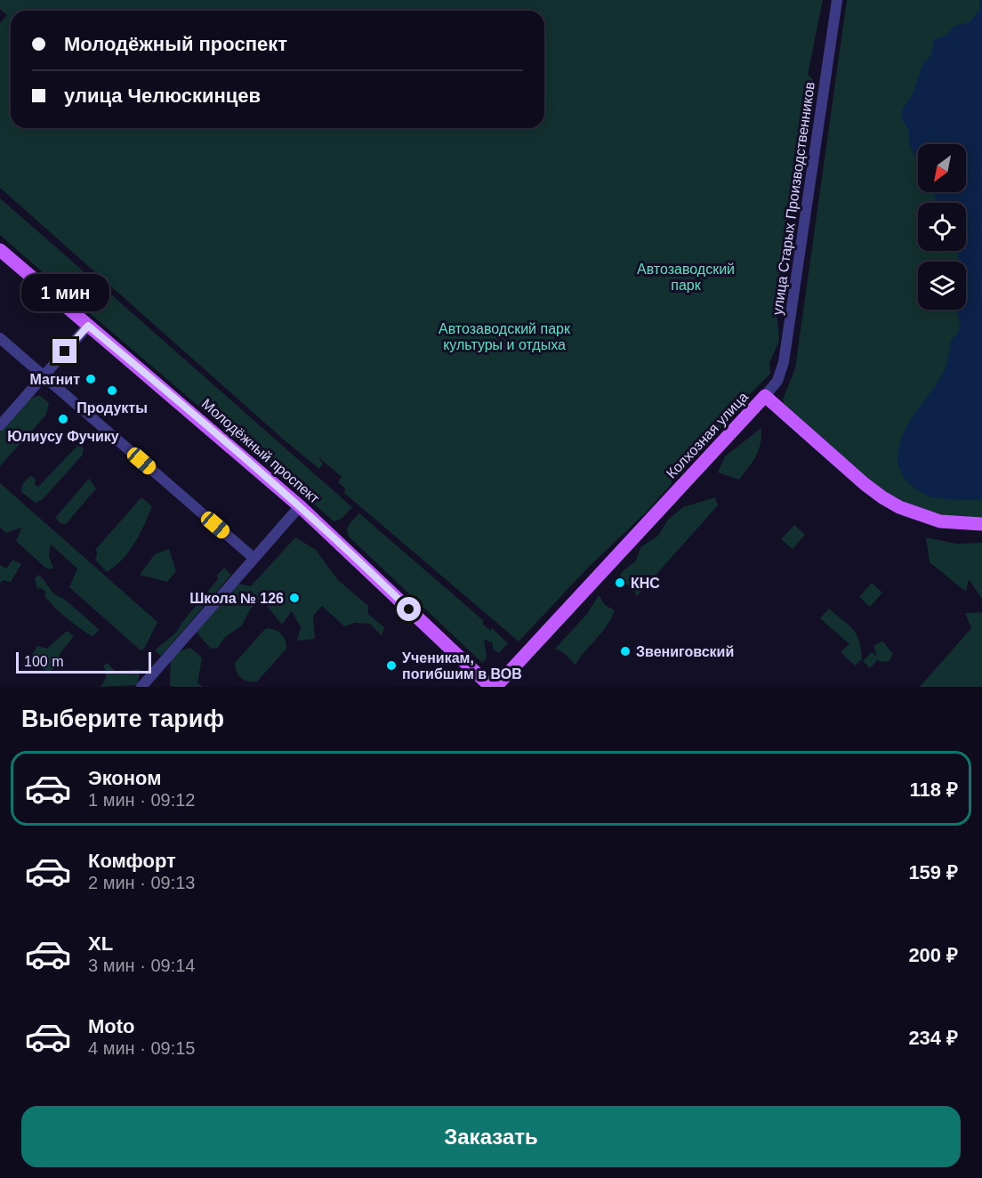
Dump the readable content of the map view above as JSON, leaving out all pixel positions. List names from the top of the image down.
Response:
{
  "streets": {
    "main road": ["Колхозная улица", "Молодёжный проспект"],
    "street": ["улица Старых Производственников"]
  },
  "crossings": [
    ["улица Старых Производственников", "Колхозная улица"]
  ],
  "parks": ["Автозаводский парк", "Автозаводский парк культуры и отдыха"],
  "places": [
    "Магнит",
    "Продукты",
    "Юлиусу Фучику",
    "КНС",
    "Школа № 126",
    "Звениговский",
    "Ученикам, погибшим в ВОВ"
  ],
  "scale_bar": "100 m",
  "north": "bottom left",
  "page": {
    "banner": ["Молодёжный проспект", "улица Челюскинцев"],
    "bubble": "1 мин",
    "scale": "100 m",
    "heading": "Выберите тариф",
    "list": [
      {
        "name": "Эконом",
        "note": "1 мин · 09:12",
        "value": "118 ₽"
      },
      {
        "name": "Комфорт",
        "note": "2 мин · 09:13",
        "value": "159 ₽"
      },
      {
        "name": "XL",
        "note": "3 мин · 09:14",
        "value": "200 ₽"
      },
      {
        "name": "Moto",
        "note": "4 мин · 09:15",
        "value": "234 ₽"
      }
    ],
    "buttons": "Заказать"
  }
}
